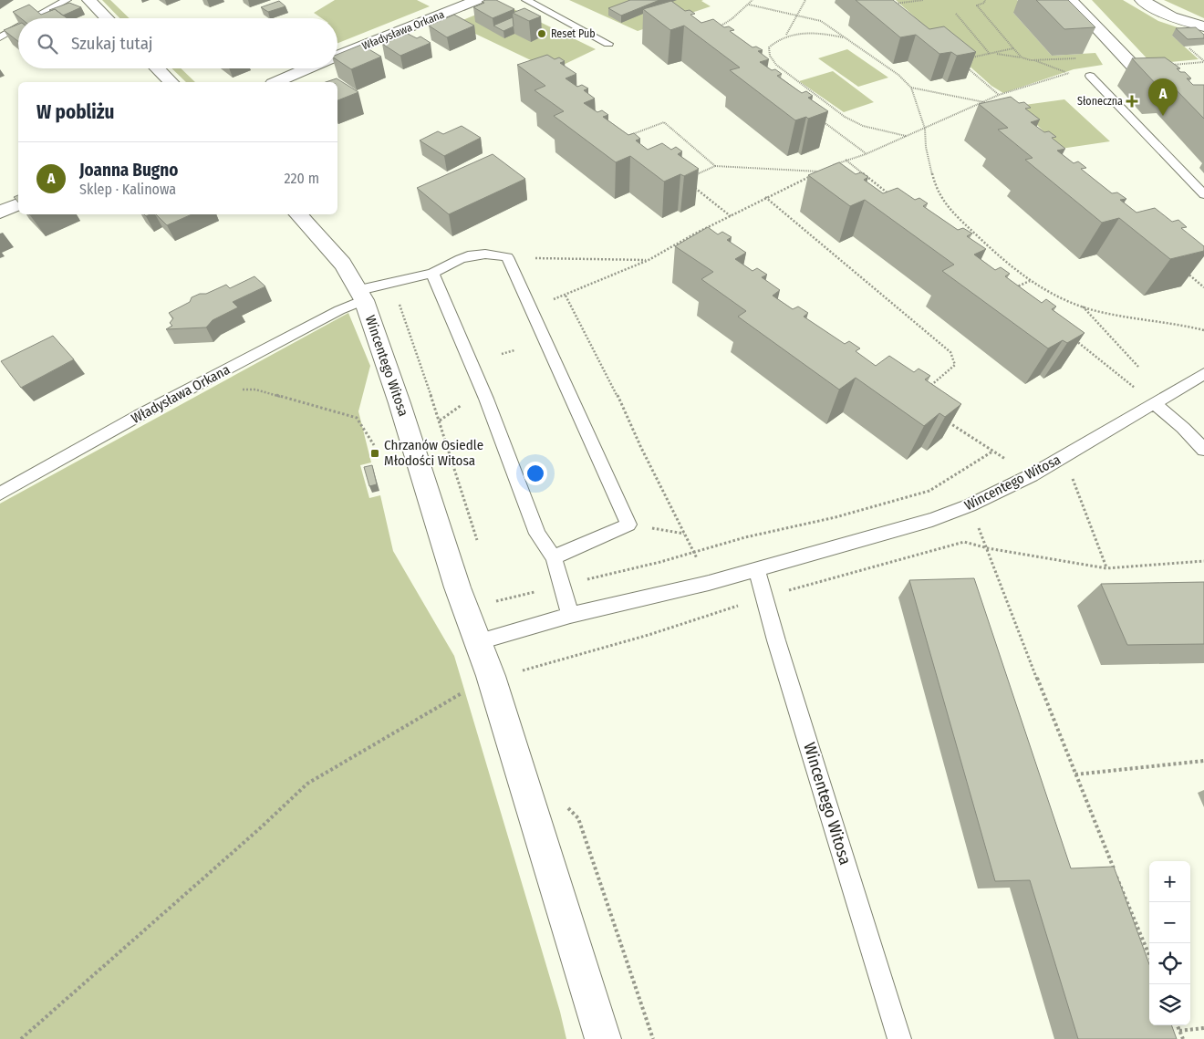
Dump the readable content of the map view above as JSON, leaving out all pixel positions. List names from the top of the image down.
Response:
{
  "streets": {
    "street": ["Władysława Orkana", "Wincentego Witosa"]
  },
  "crossings": [
    ["Władysława Orkana", "Wincentego Witosa"]
  ],
  "places": {
    "other": ["Reset Pub"],
    "health": ["Słoneczna"],
    "transit": ["Chrzanów Osiedle Młodości Witosa"]
  },
  "page": {
    "search": "Szukaj tutaj",
    "pins": "A",
    "heading": "W pobliżu",
    "list": [
      {
        "mark": "A",
        "name": "Joanna Bugno",
        "note": "Sklep · Kalinowa",
        "value": "220 m"
      }
    ],
    "map_buttons": ["+", "−"]
  }
}
